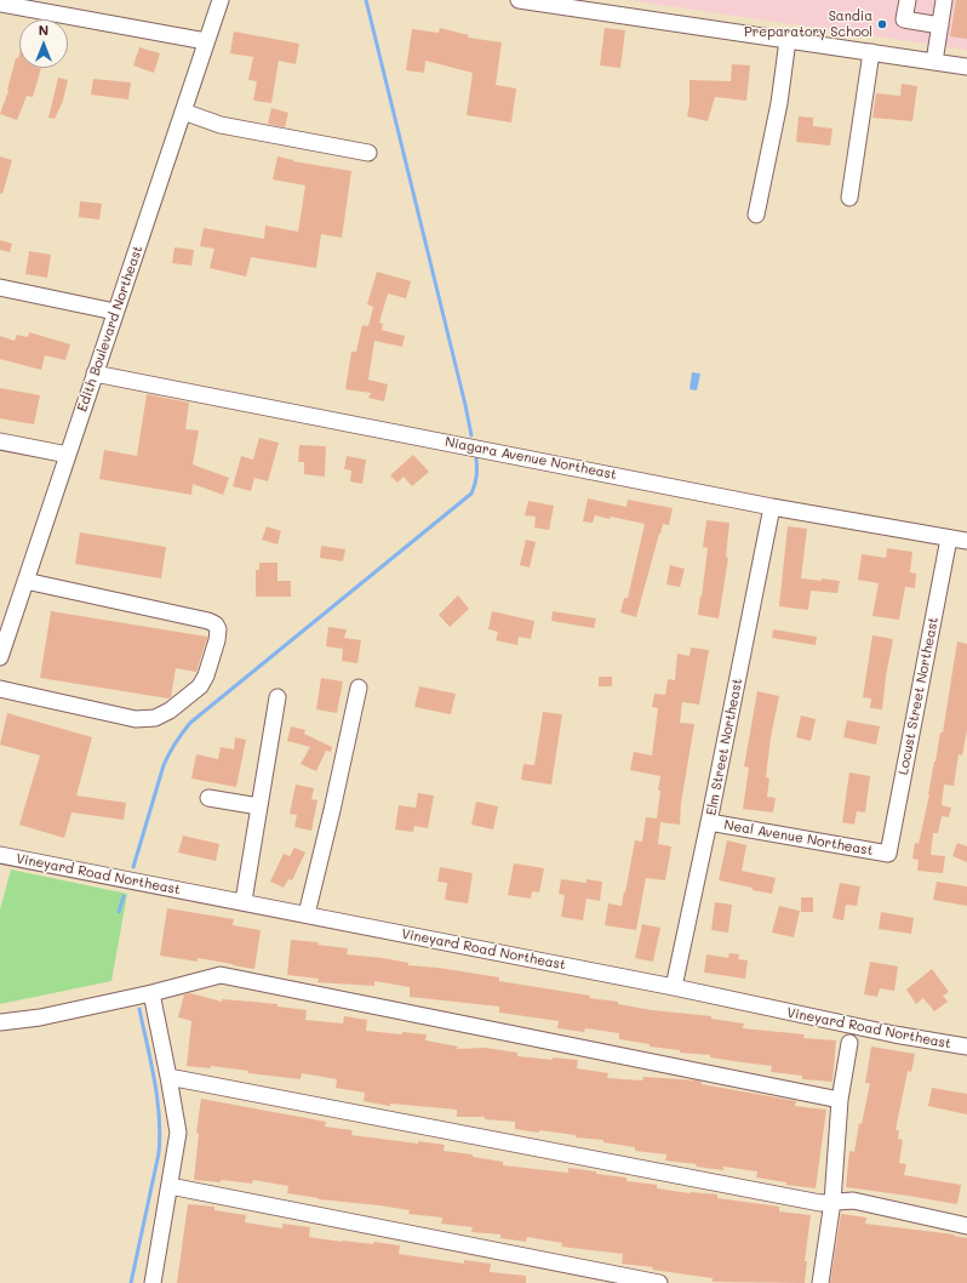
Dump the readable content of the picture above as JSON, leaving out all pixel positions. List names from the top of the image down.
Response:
{
  "streets": {
    "street": [
      "Edith Boulevard Northeast",
      "Niagara Avenue Northeast",
      "Locust Street Northeast",
      "Elm Street Northeast",
      "Neal Avenue Northeast",
      "Vineyard Road Northeast"
    ]
  },
  "crossings": [
    ["Edith Boulevard Northeast", "Niagara Avenue Northeast"],
    ["Niagara Avenue Northeast", "Locust Street Northeast"],
    ["Niagara Avenue Northeast", "Elm Street Northeast"],
    ["Locust Street Northeast", "Neal Avenue Northeast"],
    ["Elm Street Northeast", "Neal Avenue Northeast"],
    ["Elm Street Northeast", "Vineyard Road Northeast"]
  ],
  "places": ["Sandia Preparatory School"],
  "north": "top"
}
